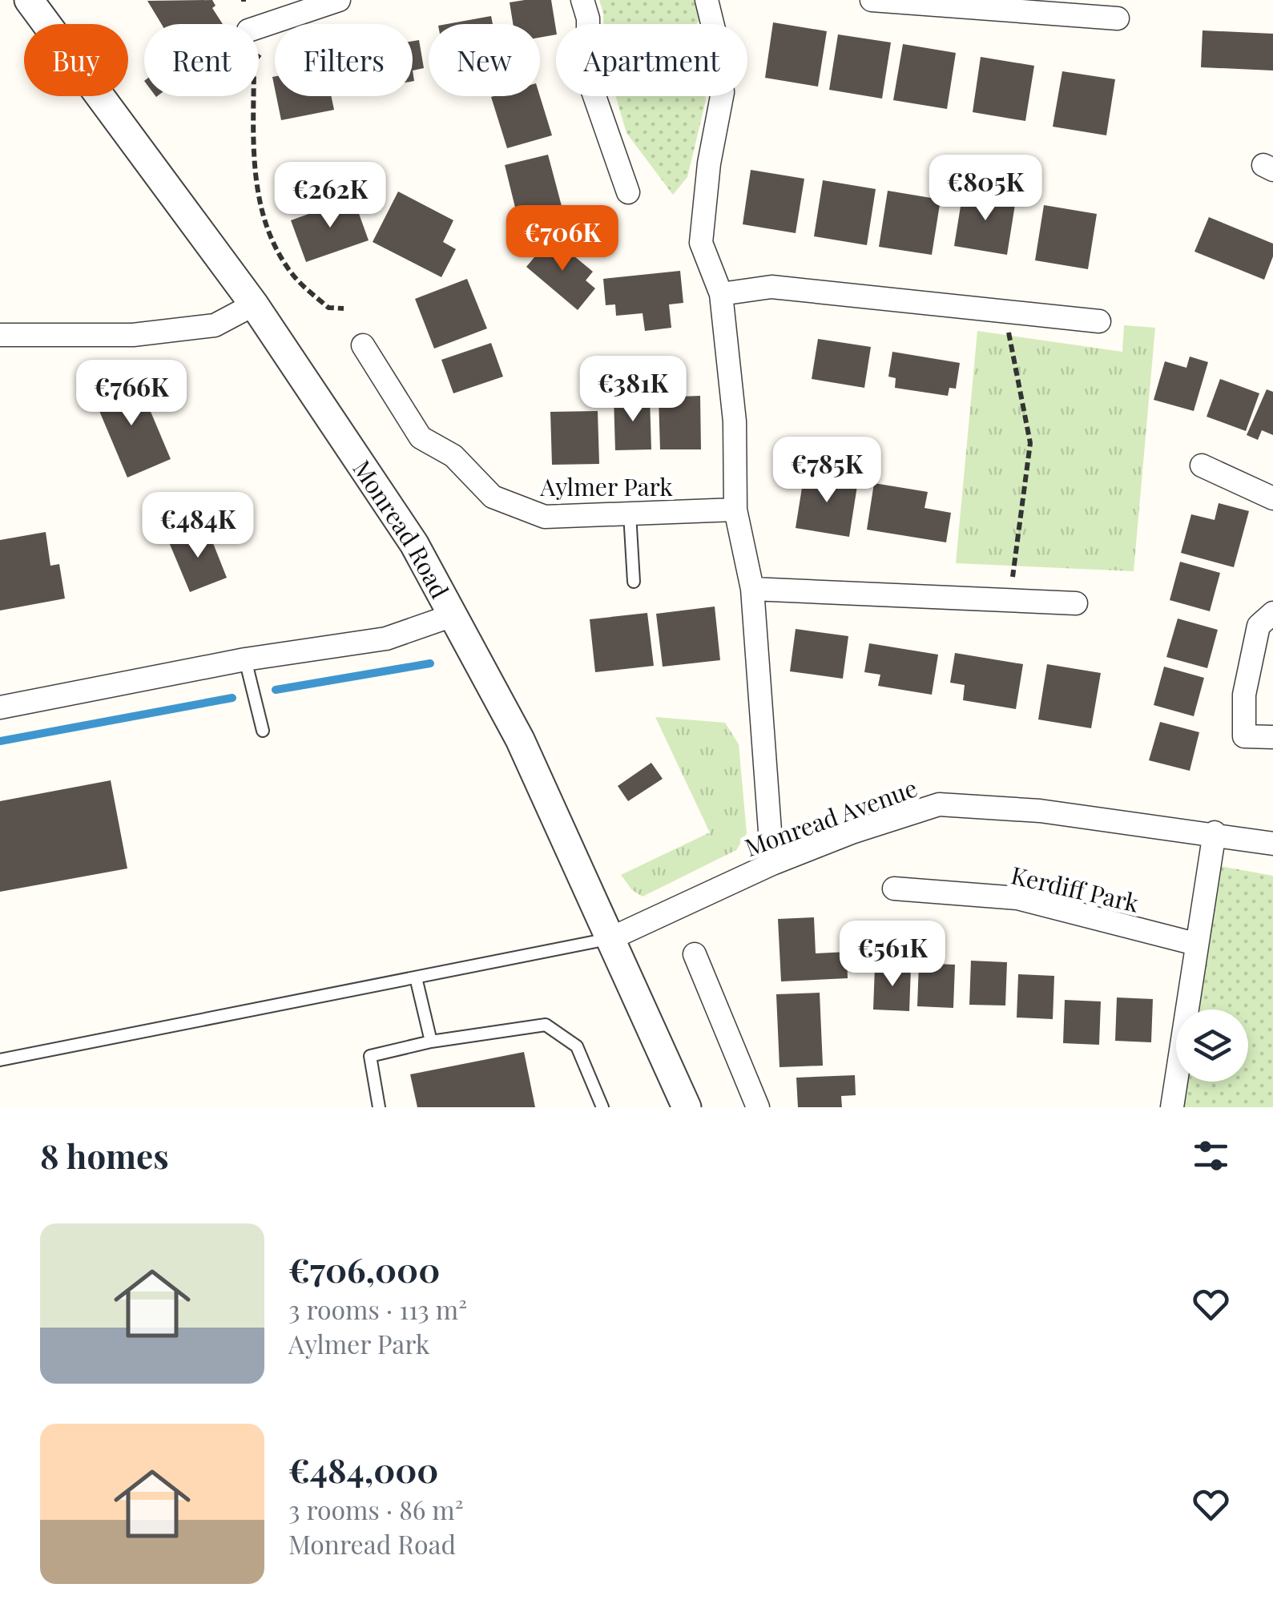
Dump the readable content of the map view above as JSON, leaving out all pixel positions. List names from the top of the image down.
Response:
{
  "streets": {
    "street": [
      "Aylmer Park",
      "Monread Road",
      "Monread Avenue",
      "Kerdiff Park"
    ]
  },
  "crossings": [
    ["Monread Road", "Monread Avenue"]
  ],
  "page": {
    "chip": [
      "Buy",
      "Rent",
      "Filters",
      "New",
      "Apartment"
    ],
    "price": [
      "€805K",
      "€262K",
      "€706K",
      "€381K",
      "€766K",
      "€785K",
      "€484K",
      "€561K"
    ],
    "heading": "8 homes",
    "list": [
      {
        "name": "€706,000",
        "note": "3 rooms · 113 m² · Aylmer Park"
      },
      {
        "name": "€484,000",
        "note": "3 rooms · 86 m² · Monread Road"
      }
    ]
  }
}
